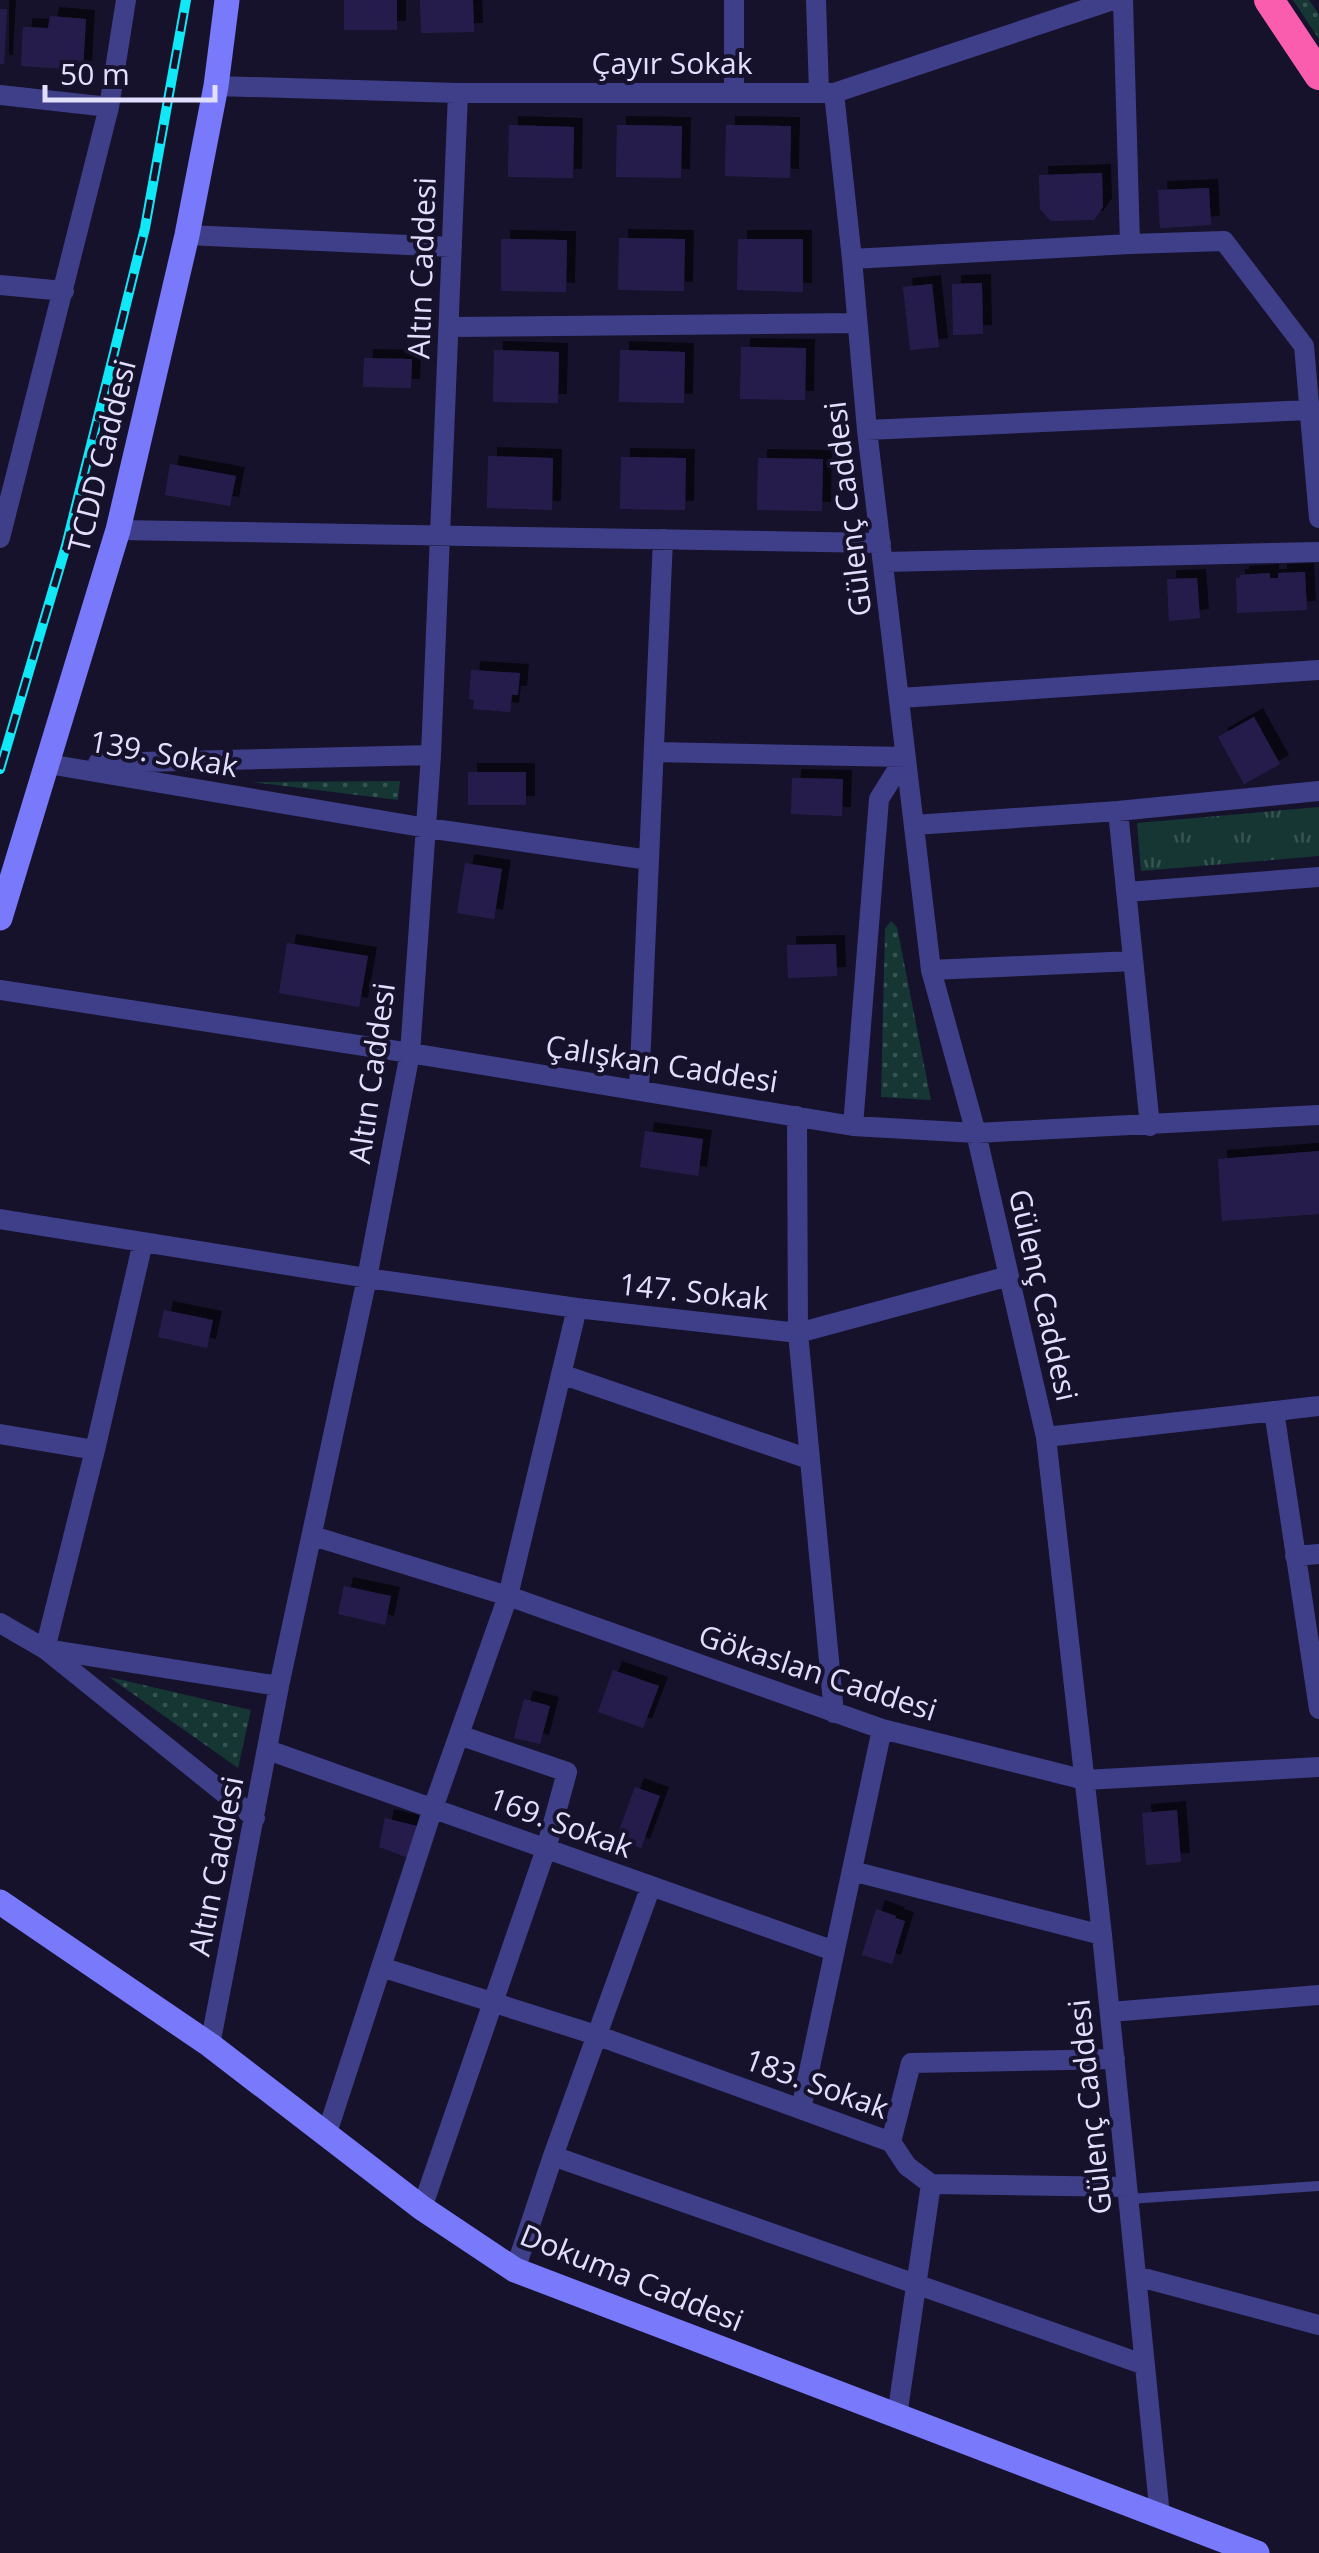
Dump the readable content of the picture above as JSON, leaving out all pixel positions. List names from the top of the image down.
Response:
{
  "streets": {
    "main road": ["TCDD Caddesi", "Dokuma Caddesi"],
    "street": [
      "Çayır Sokak",
      "Altın Caddesi",
      "Gülenç Caddesi",
      "139. Sokak",
      "Çalışkan Caddesi",
      "147. Sokak",
      "Gökaslan Caddesi",
      "169. Sokak",
      "183. Sokak"
    ]
  },
  "crossings": [
    ["Çayır Sokak", "Altın Caddesi"],
    ["Çayır Sokak", "TCDD Caddesi"],
    ["Çayır Sokak", "Gülenç Caddesi"],
    ["Altın Caddesi", "139. Sokak"],
    ["Altın Caddesi", "Çalışkan Caddesi"],
    ["Altın Caddesi", "147. Sokak"],
    ["Altın Caddesi", "Gökaslan Caddesi"],
    ["Altın Caddesi", "169. Sokak"],
    ["Altın Caddesi", "Dokuma Caddesi"],
    ["TCDD Caddesi", "139. Sokak"],
    ["Gülenç Caddesi", "Çalışkan Caddesi"],
    ["Gülenç Caddesi", "147. Sokak"],
    ["Gülenç Caddesi", "Gökaslan Caddesi"],
    ["Gülenç Caddesi", "Dokuma Caddesi"]
  ],
  "scale_bar": "50 m"
}
